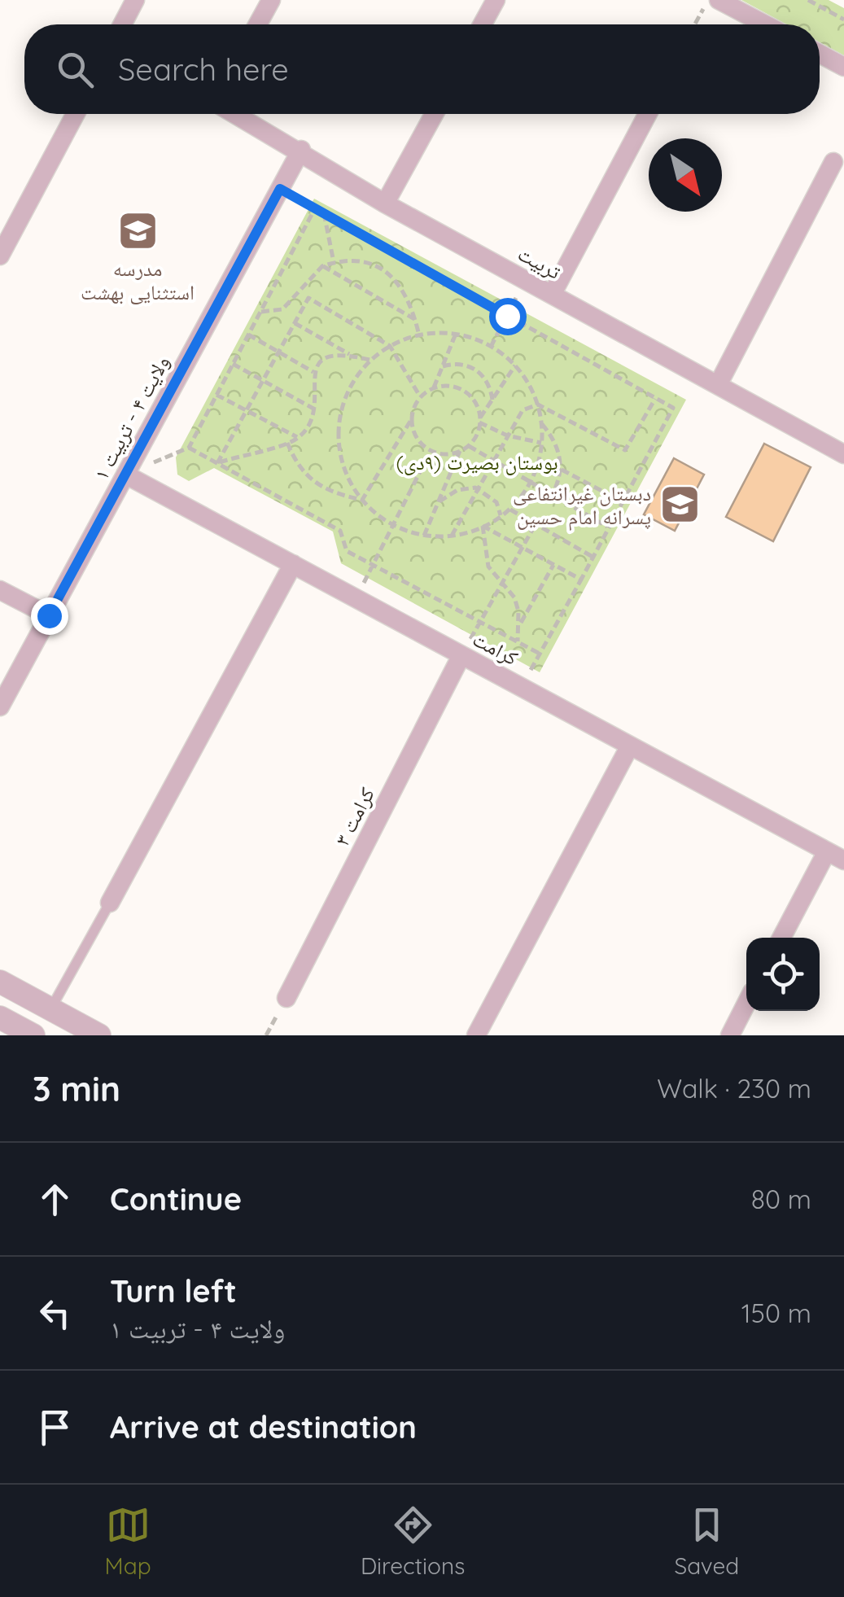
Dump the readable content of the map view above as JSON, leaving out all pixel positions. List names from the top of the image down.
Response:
{
  "streets": {
    "street": [
      "تربیت",
      "ولایت ۴ - تربیت ۱",
      "کرامت",
      "کرامت ۳"
    ]
  },
  "crossings": [
    ["تربیت", "ولایت ۴ - تربیت ۱"],
    ["ولایت ۴ - تربیت ۱", "کرامت"],
    ["کرامت", "کرامت ۳"]
  ],
  "parks": ["بوستان بصیرت (۹دی)"],
  "places": {
    "school or university": ["مدرسه استثنایی بهشت", "دبستان غیرانتفاعی پسرانه امام حسین"]
  },
  "north": "bottom right",
  "page": {
    "search": "Search here",
    "heading": ["3 min", "Walk · 230 m"],
    "list": [
      ["Continue", "80 m"],
      ["Turn left", "ولایت ۴ - تربیت ۱", "150 m"],
      "Arrive at destination"
    ],
    "nav": ["Map", "Directions", "Saved"]
  }
}
